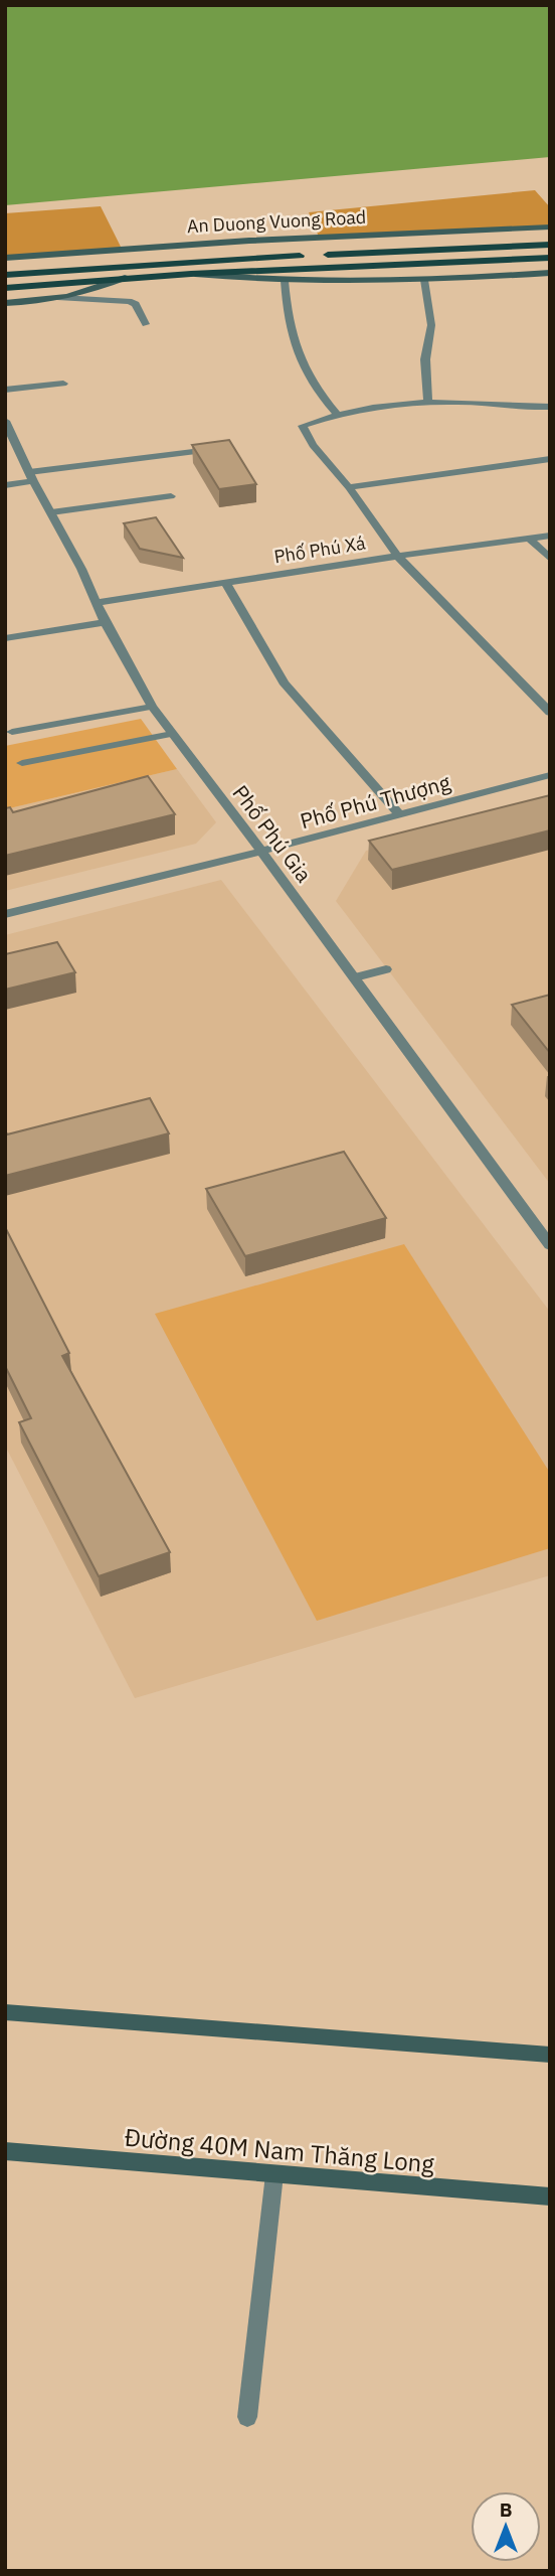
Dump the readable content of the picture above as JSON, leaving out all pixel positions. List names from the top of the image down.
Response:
{
  "streets": {
    "main road": ["An Duong Vuong Road"],
    "street": [
      "Phố Phú Xá",
      "Phố Phú Thượng",
      "Phố Phú Gia",
      "Đường 40M Nam Thăng Long"
    ]
  },
  "crossings": [
    ["Phố Phú Xá", "Phố Phú Gia"],
    ["Phố Phú Thượng", "Phố Phú Gia"]
  ],
  "north": "top"
}
